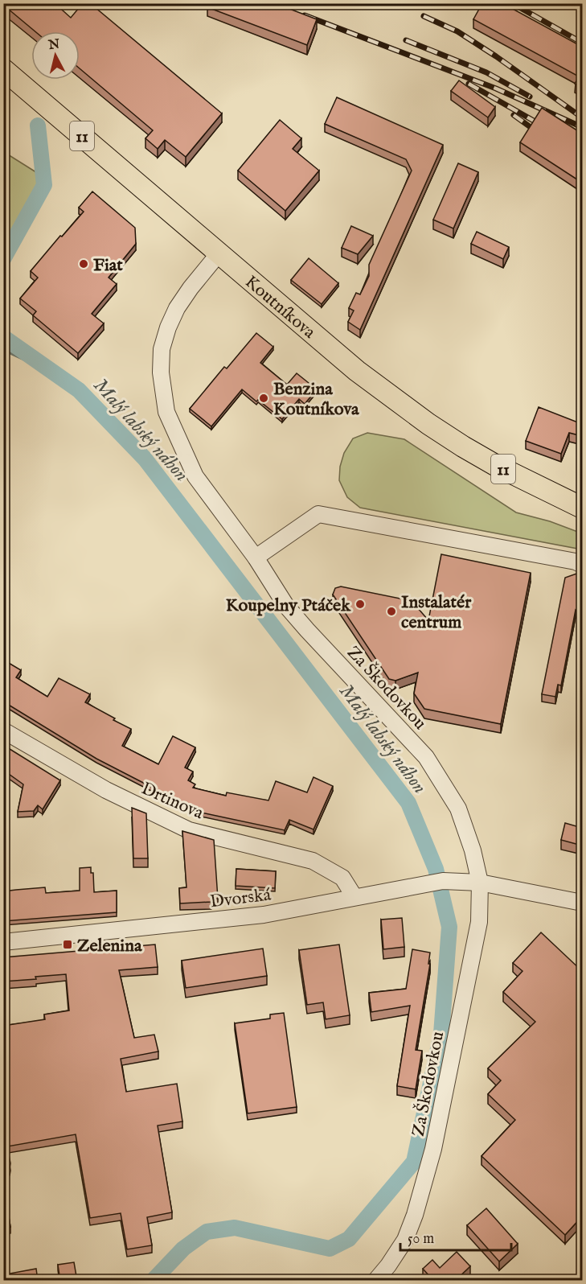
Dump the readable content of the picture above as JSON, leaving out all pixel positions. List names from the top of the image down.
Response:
{
  "streets": {
    "main road": ["11", "Koutníkova"],
    "street": ["Za Škodovkou", "Drtinova", "Dvorská"]
  },
  "crossings": [
    ["Koutníkova", "Za Škodovkou"],
    ["Za Škodovkou", "Dvorská"],
    ["Drtinova", "Dvorská"]
  ],
  "water": ["Malý labský náhon"],
  "places": {
    "other": [
      "Fiat",
      "Benzina Koutníkova",
      "Koupelny Ptáček",
      "Instalatér centrum"
    ],
    "transit": ["Zelenina"]
  },
  "scale_bar": "50 m",
  "north": "top"
}
